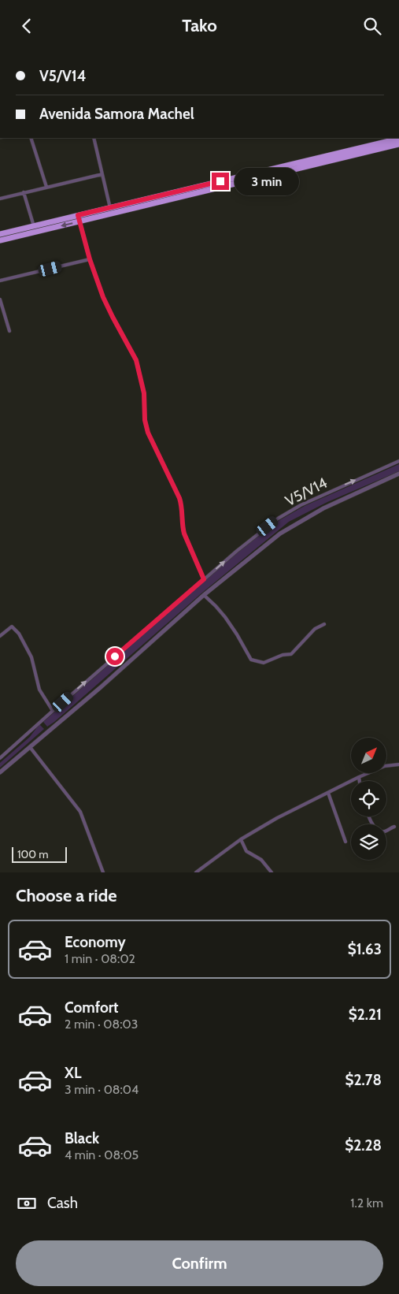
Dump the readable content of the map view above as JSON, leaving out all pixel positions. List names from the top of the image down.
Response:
{
  "streets": {
    "street": ["V5/V14"]
  },
  "scale_bar": "100 m",
  "north": "top right",
  "page": {
    "header": "Tako",
    "banner": ["V5/V14", "Avenida Samora Machel"],
    "bubble": "3 min",
    "scale": "100 m",
    "heading": "Choose a ride",
    "list": [
      {
        "name": "Economy",
        "note": "1 min · 08:02",
        "value": "$1.63"
      },
      {
        "name": "Comfort",
        "note": "2 min · 08:03",
        "value": "$2.21"
      },
      {
        "name": "XL",
        "note": "3 min · 08:04",
        "value": "$2.78"
      },
      {
        "name": "Black",
        "note": "4 min · 08:05",
        "value": "$2.28"
      }
    ],
    "pay": ["Cash", "1.2 km"],
    "buttons": "Confirm"
  }
}
